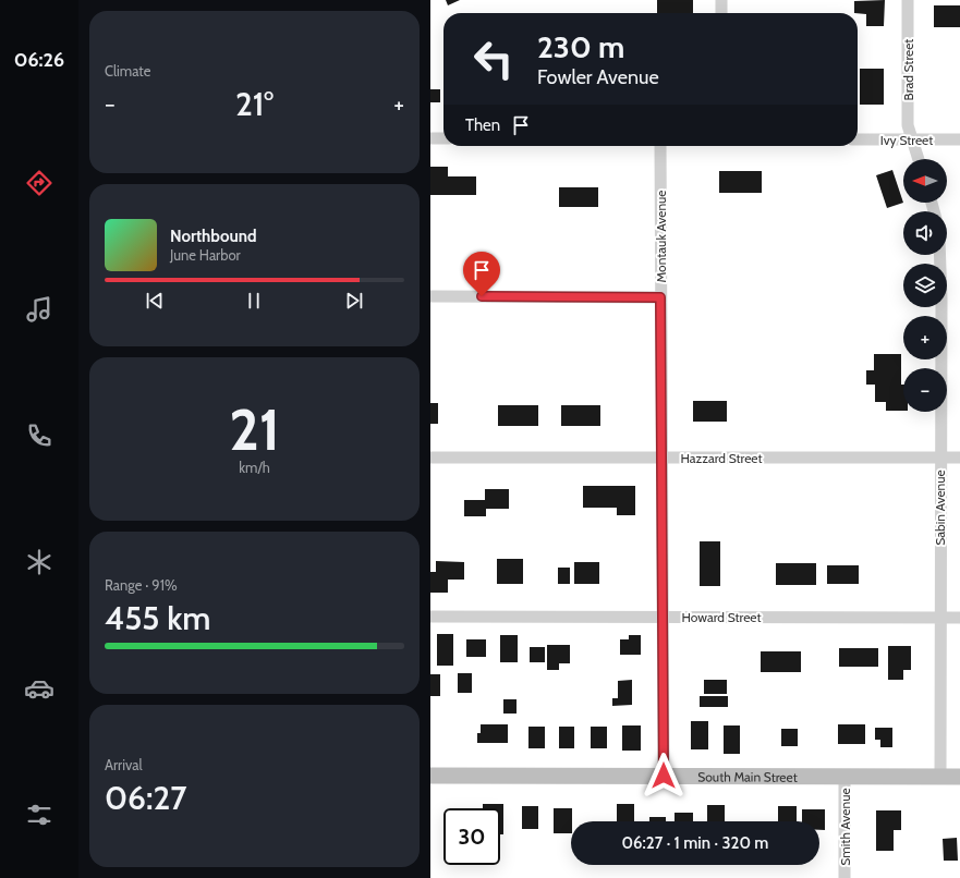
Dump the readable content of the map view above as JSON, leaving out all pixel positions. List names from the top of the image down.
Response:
{
  "streets": {
    "street": [
      "Brad Street",
      "Ivy Street",
      "Montauk Avenue",
      "Hazzard Street",
      "Sabin Avenue",
      "Howard Street",
      "South Main Street",
      "Smith Avenue"
    ]
  },
  "crossings": [
    ["Brad Street", "Ivy Street"],
    ["Montauk Avenue", "Hazzard Street"],
    ["Montauk Avenue", "Howard Street"],
    ["Montauk Avenue", "South Main Street"],
    ["Hazzard Street", "Sabin Avenue"],
    ["Sabin Avenue", "Howard Street"],
    ["Sabin Avenue", "South Main Street"],
    ["South Main Street", "Smith Avenue"]
  ],
  "north": "left",
  "page": {
    "tabs": "06:26",
    "tile": [
      "Climate",
      ["21", "km/h"],
      ["Range · 91%", "455 km"],
      ["Arrival", "06:27"]
    ],
    "turn": ["230 m", "Fowler Avenue"],
    "heat": ["−", "21°", "+"],
    "then": "Then",
    "map_buttons": ["+", "−"],
    "song": ["Northbound", "June Harbor"],
    "limit": "30",
    "trip": "06:27 · 1 min · 320 m"
  }
}
